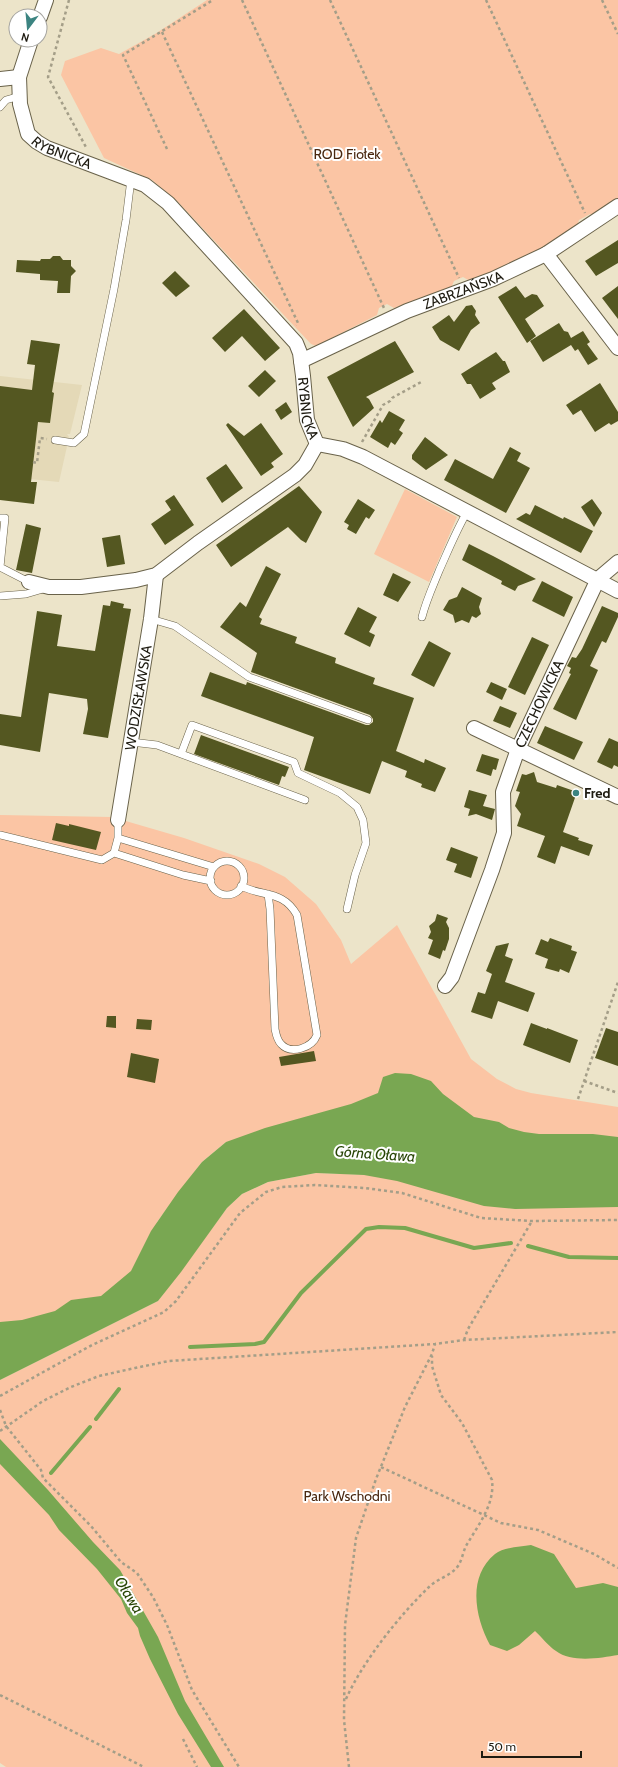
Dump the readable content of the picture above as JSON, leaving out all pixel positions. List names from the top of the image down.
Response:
{
  "streets": {
    "street": [
      "RYBNICKA",
      "ZABRZAŃSKA",
      "WODZISŁAWSKA",
      "CZECHOWICKA"
    ]
  },
  "crossings": [
    ["RYBNICKA", "ZABRZAŃSKA"],
    ["RYBNICKA", "CZECHOWICKA"]
  ],
  "water": ["Górna Oława", "Oława"],
  "parks": ["ROD Fiołek", "Park Wschodni"],
  "places": ["Fred"],
  "scale_bar": "50 m",
  "north": "bottom"
}
